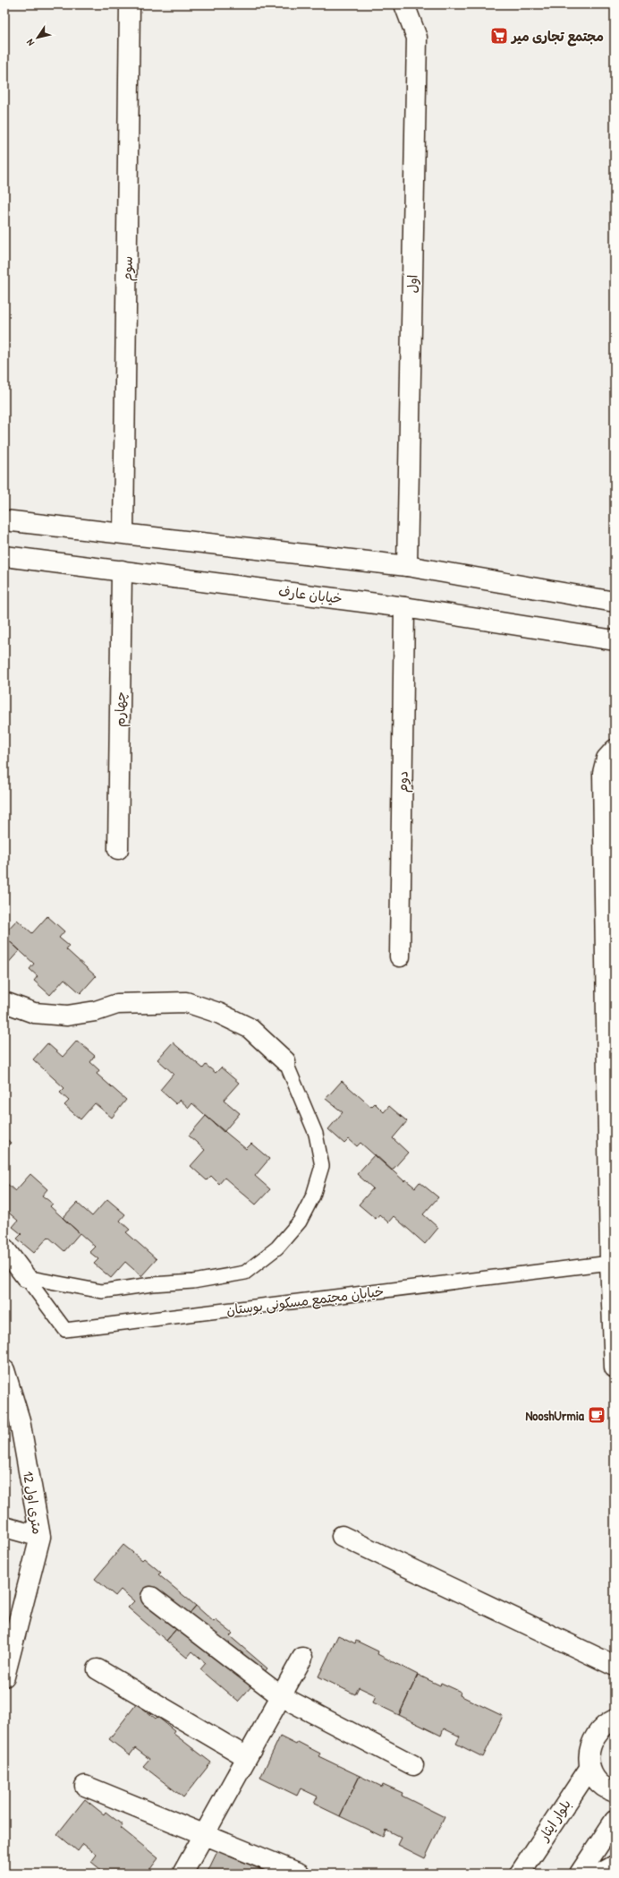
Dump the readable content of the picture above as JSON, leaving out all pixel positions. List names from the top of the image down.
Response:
{
  "streets": {
    "street": [
      "سوم",
      "اول",
      "خیابان عارف",
      "چهارم",
      "دوم",
      "خیابان مجتمع مسکونی بوستان",
      "12 متری اول",
      "بلوار ایثار"
    ]
  },
  "crossings": [
    ["خیابان عارف", "چهارم"],
    ["خیابان عارف", "دوم"]
  ],
  "places": {
    "supermarket": ["مجتمع تجاری میر"],
    "cafe": ["NooshUrmia"]
  },
  "north": "bottom left"
}
